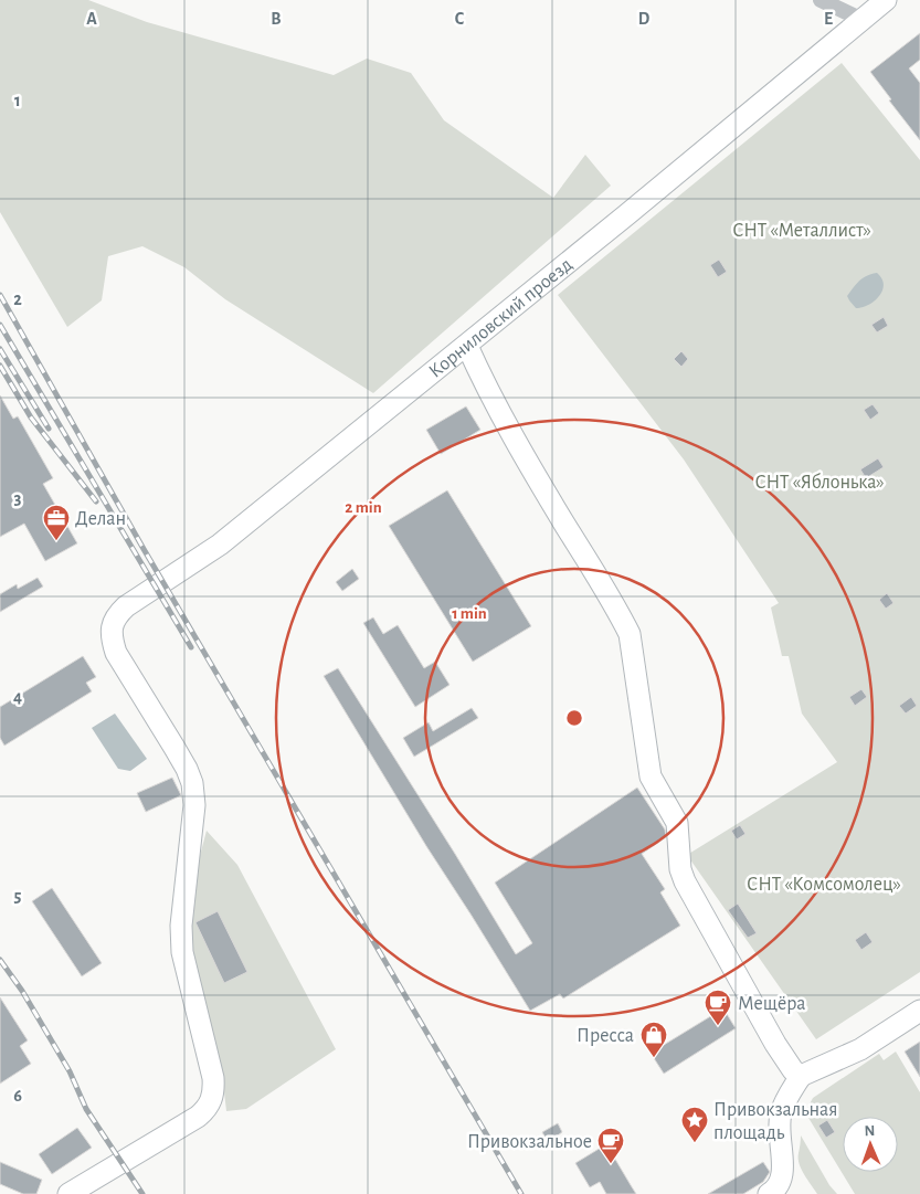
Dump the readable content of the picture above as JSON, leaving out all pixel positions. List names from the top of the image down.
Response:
{
  "streets": {
    "street": ["Корниловский проезд"]
  },
  "parks": ["СНТ «Металлист»", "СНТ «Яблонька»", "СНТ «Комсомолец»"],
  "places": {
    "office": ["Делан"],
    "cafe": ["Мещёра", "Привокзальное"],
    "shop": ["Пресса"],
    "place": ["Привокзальная площадь"]
  },
  "north": "top",
  "grid": {
    "columns": [
      "A",
      "B",
      "C",
      "D",
      "E"
    ],
    "rows": [
      "1",
      "2",
      "3",
      "4",
      "5",
      "6"
    ]
  },
  "rings": ["2 min", "1 min"]
}
